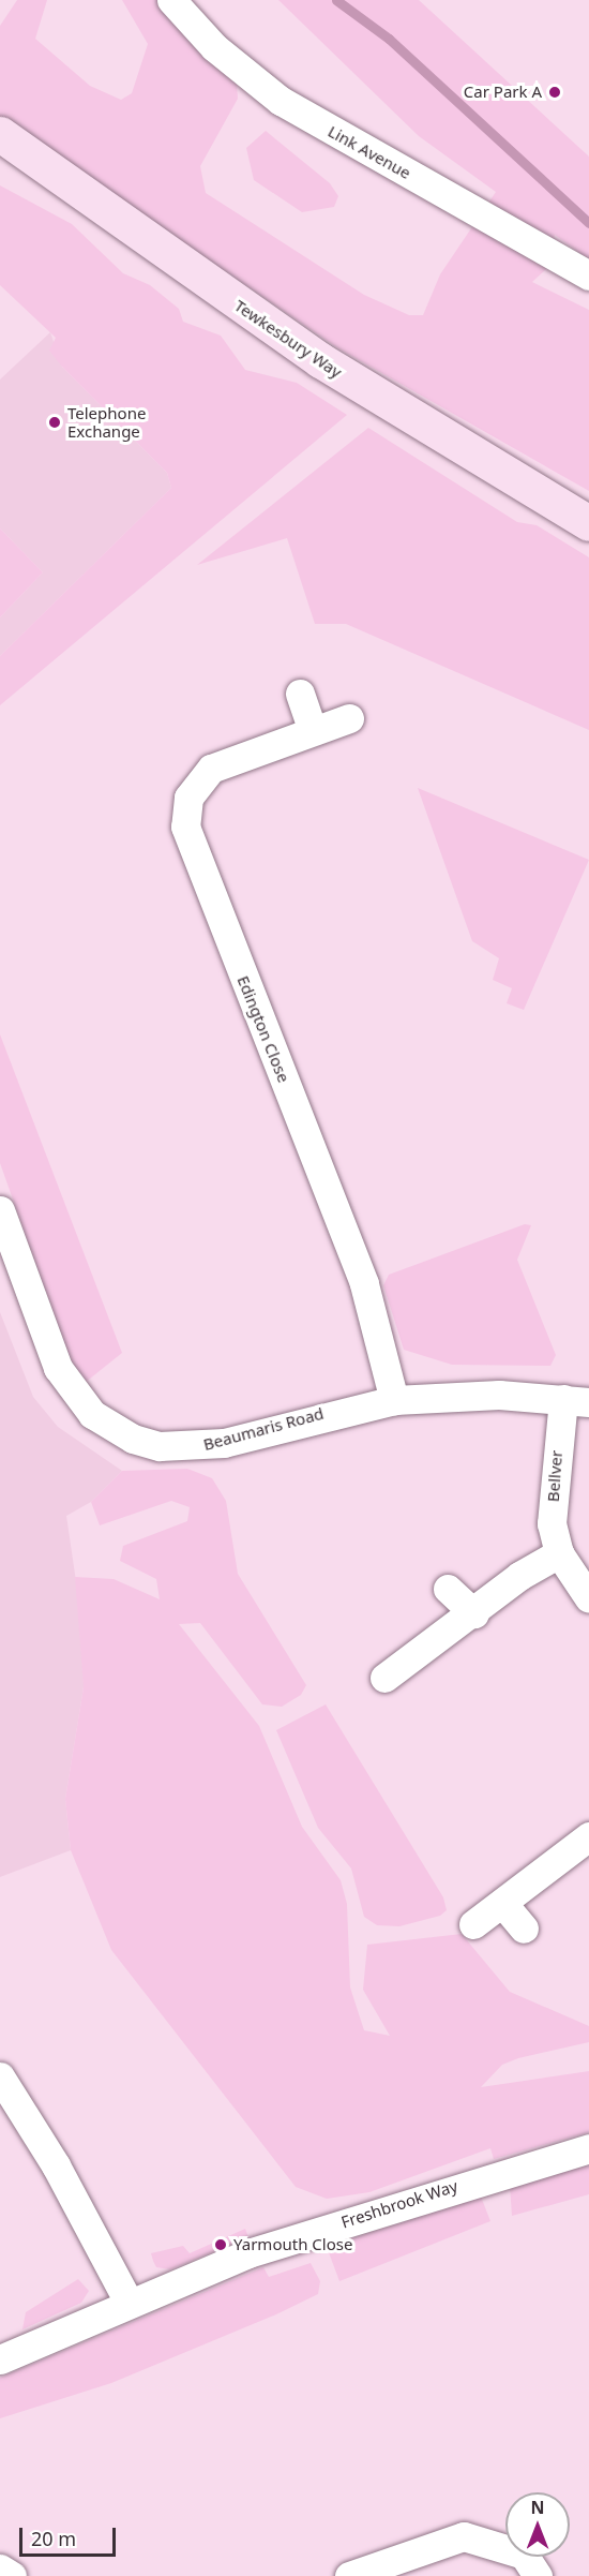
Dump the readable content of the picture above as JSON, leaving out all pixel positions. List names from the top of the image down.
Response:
{
  "streets": {
    "main road": ["Tewkesbury Way"],
    "street": [
      "Link Avenue",
      "Edington Close",
      "Beaumaris Road",
      "Bellver",
      "Freshbrook Way"
    ]
  },
  "crossings": [
    ["Edington Close", "Beaumaris Road"],
    ["Beaumaris Road", "Bellver"]
  ],
  "places": ["Car Park A", "Telephone Exchange", "Yarmouth Close"],
  "scale_bar": "20 m",
  "north": "top"
}
